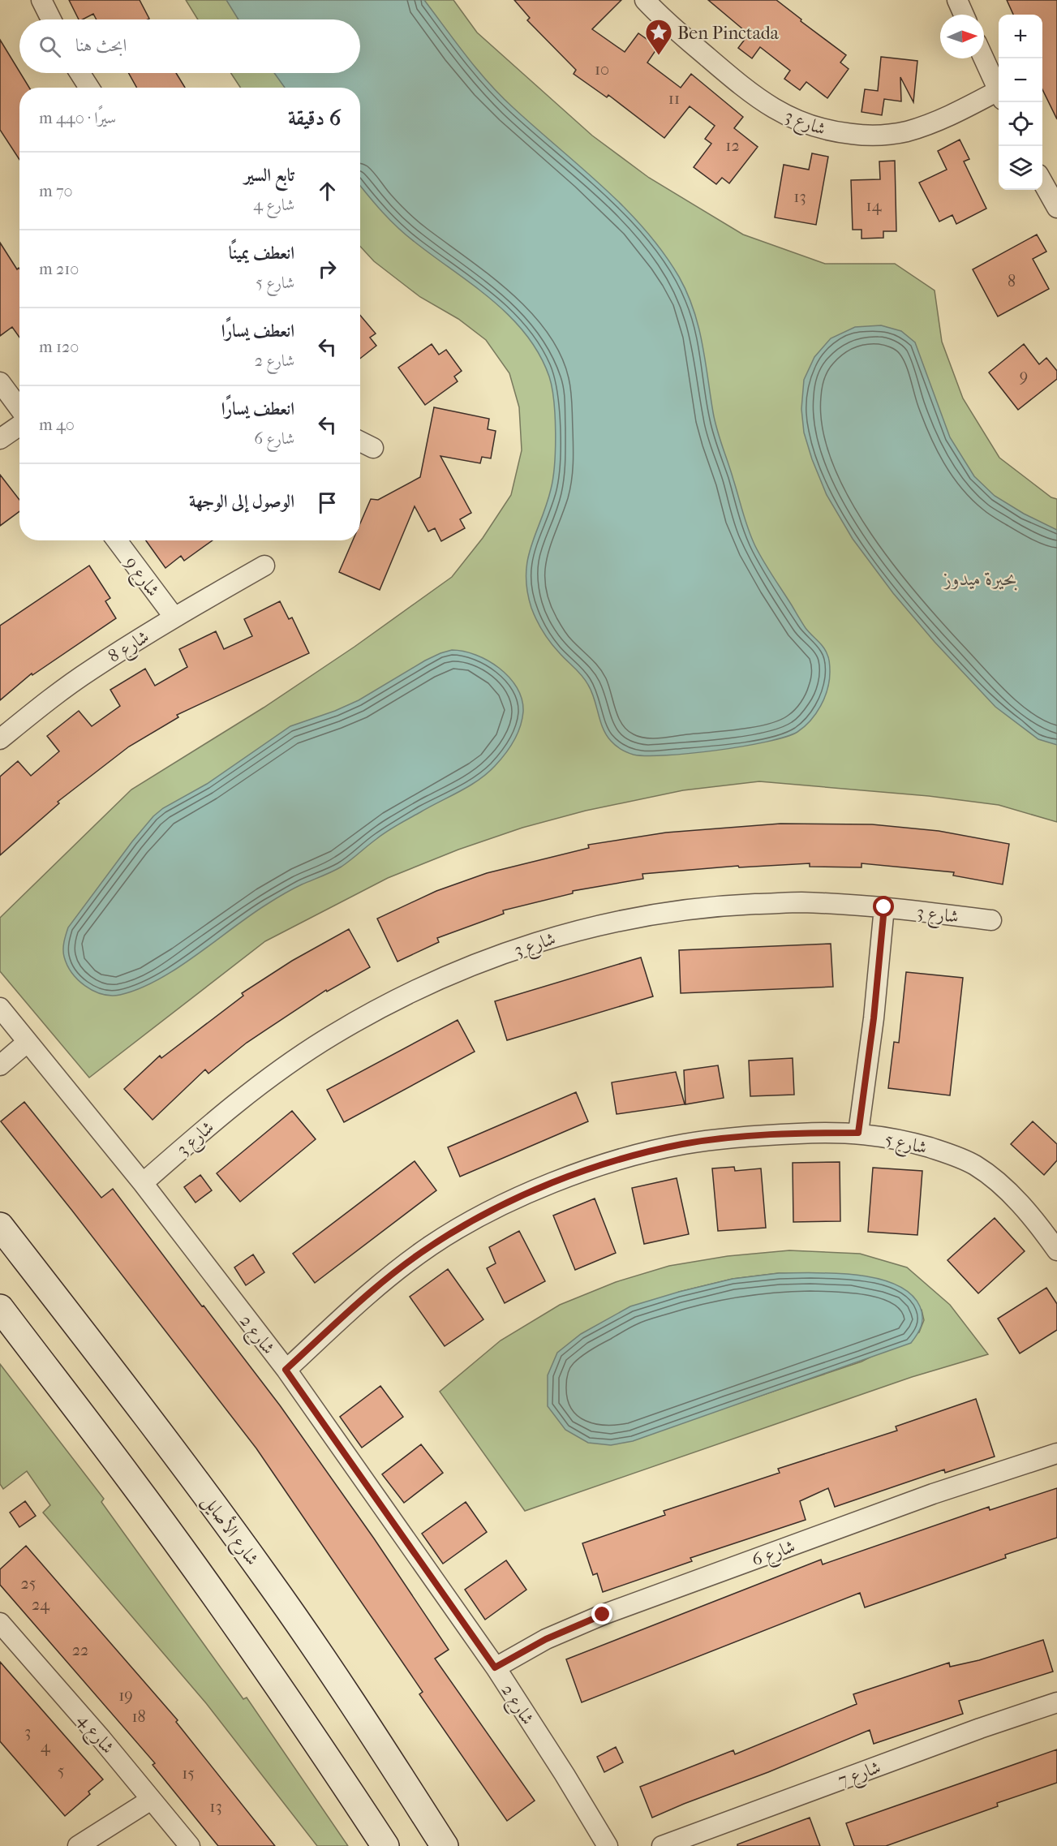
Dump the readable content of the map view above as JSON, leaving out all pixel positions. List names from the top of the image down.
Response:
{
  "streets": {
    "main road": ["شارع الأصايل"],
    "street": [
      "شارع 3",
      "شارع 9",
      "شارع 8",
      "شارع 5",
      "شارع 2",
      "شارع 6",
      "شارع 4",
      "شارع 7"
    ]
  },
  "crossings": [
    ["شارع 3", "شارع 2"],
    ["شارع 9", "شارع 8"],
    ["شارع 5", "شارع 2"],
    ["شارع 2", "شارع 6"]
  ],
  "water": ["بحيرة ميدوز"],
  "places": {
    "place": ["Ben Pinctada"]
  },
  "house_numbers": [
    "10",
    "11",
    "12",
    "13",
    "14",
    "8",
    "9",
    "25",
    "24",
    "22",
    "19",
    "18",
    "3",
    "4",
    "5",
    "15",
    "13"
  ],
  "north": "right",
  "page": {
    "map_buttons": ["+", "−"],
    "search": "ابحث هنا",
    "heading": ["6 دقيقة", "سيرًا · 440 m"],
    "list": [
      ["تابع السير", "شارع 4", "70 m"],
      ["انعطف يمينًا", "شارع 5", "210 m"],
      ["انعطف يسارًا", "شارع 2", "120 m"],
      ["انعطف يسارًا", "شارع 6", "40 m"],
      "الوصول إلى الوجهة"
    ]
  }
}
